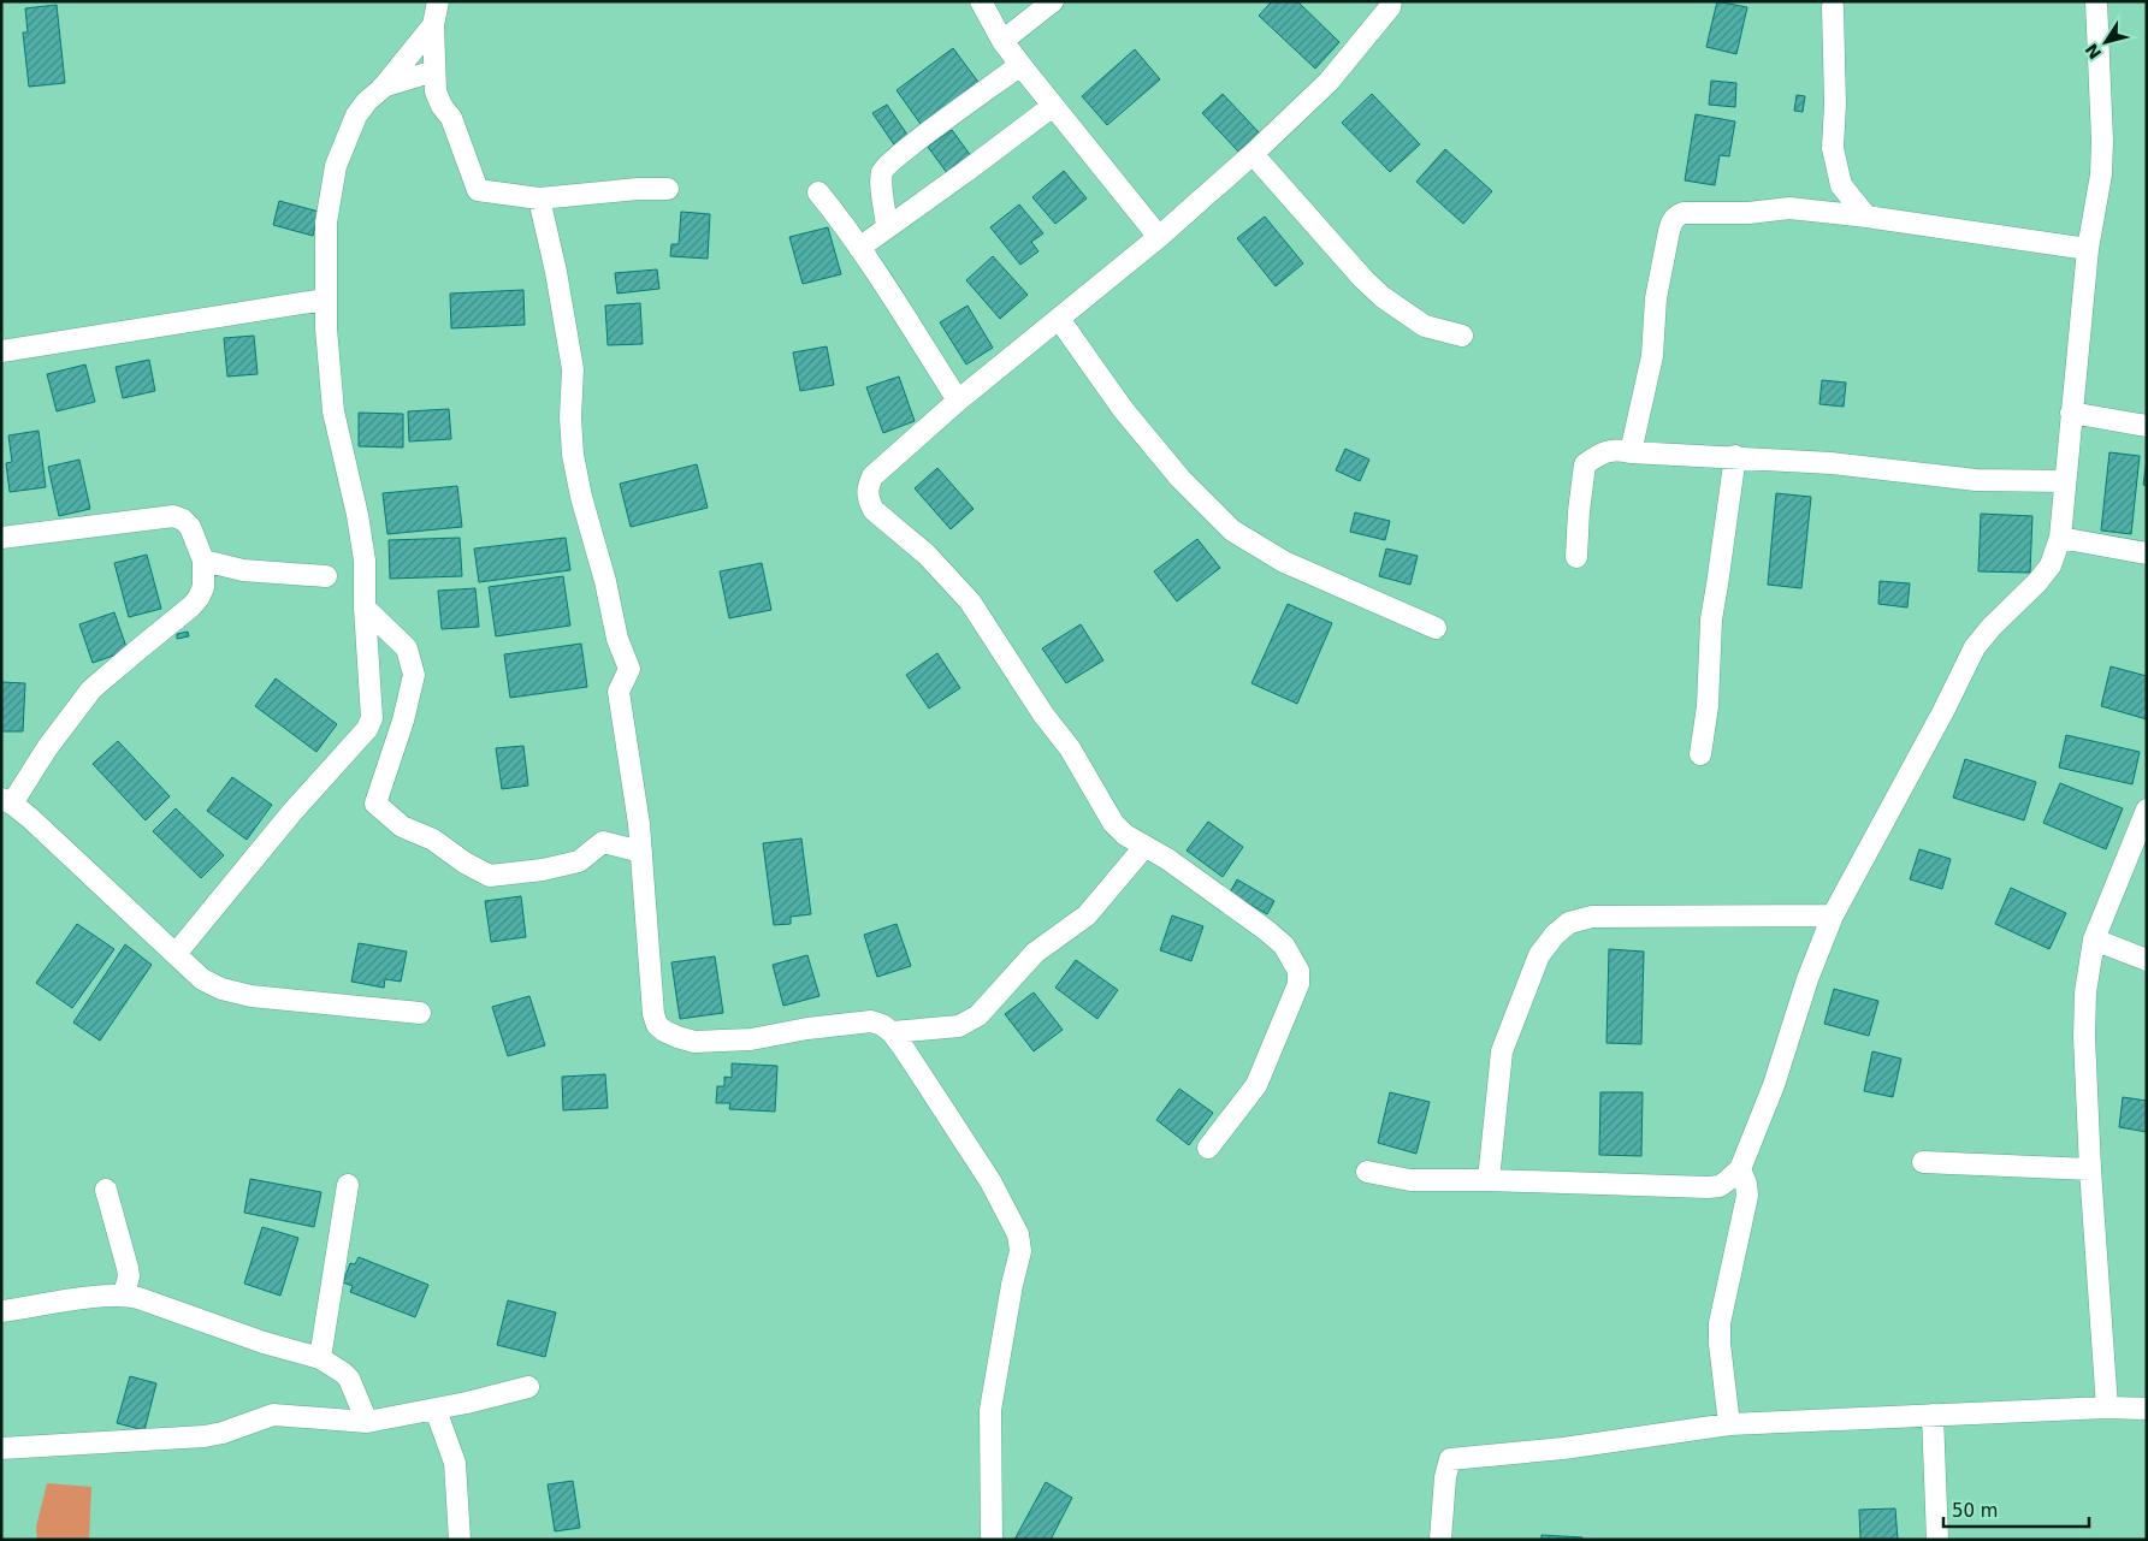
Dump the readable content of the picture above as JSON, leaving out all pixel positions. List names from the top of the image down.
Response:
{
  "scale_bar": "50 m",
  "north": "bottom left"
}
